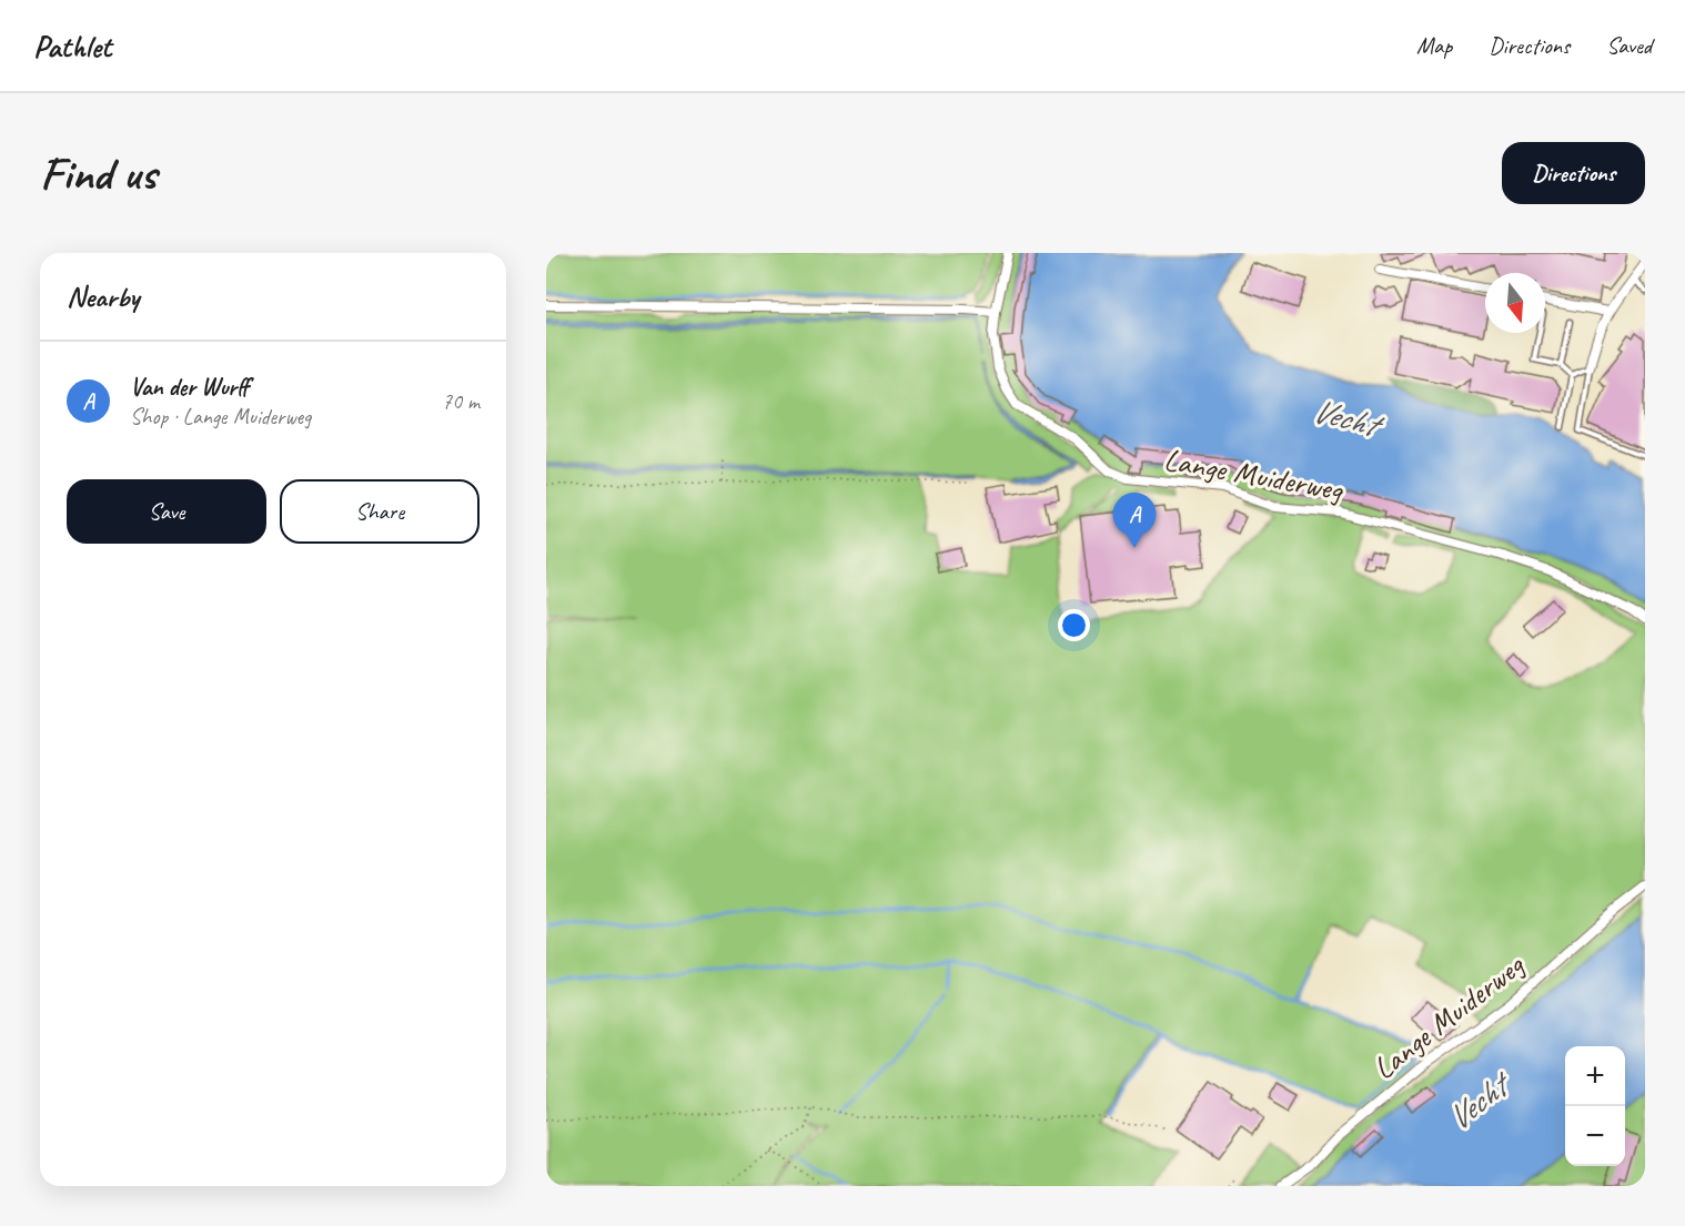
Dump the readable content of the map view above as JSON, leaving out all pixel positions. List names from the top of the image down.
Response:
{
  "streets": {
    "street": ["Lange Muiderweg"]
  },
  "water": ["Vecht"],
  "north": "bottom",
  "page": {
    "header": "Pathlet",
    "nav": ["Map", "Directions", "Saved"],
    "buttons": [
      "Directions",
      ["Save", "Share"]
    ],
    "title": "Find us",
    "heading": "Nearby",
    "list": [
      {
        "mark": "A",
        "name": "Van der Wurff",
        "note": "Shop · Lange Muiderweg",
        "value": "70 m"
      }
    ],
    "pins": "A",
    "map_buttons": ["+", "−"]
  }
}
